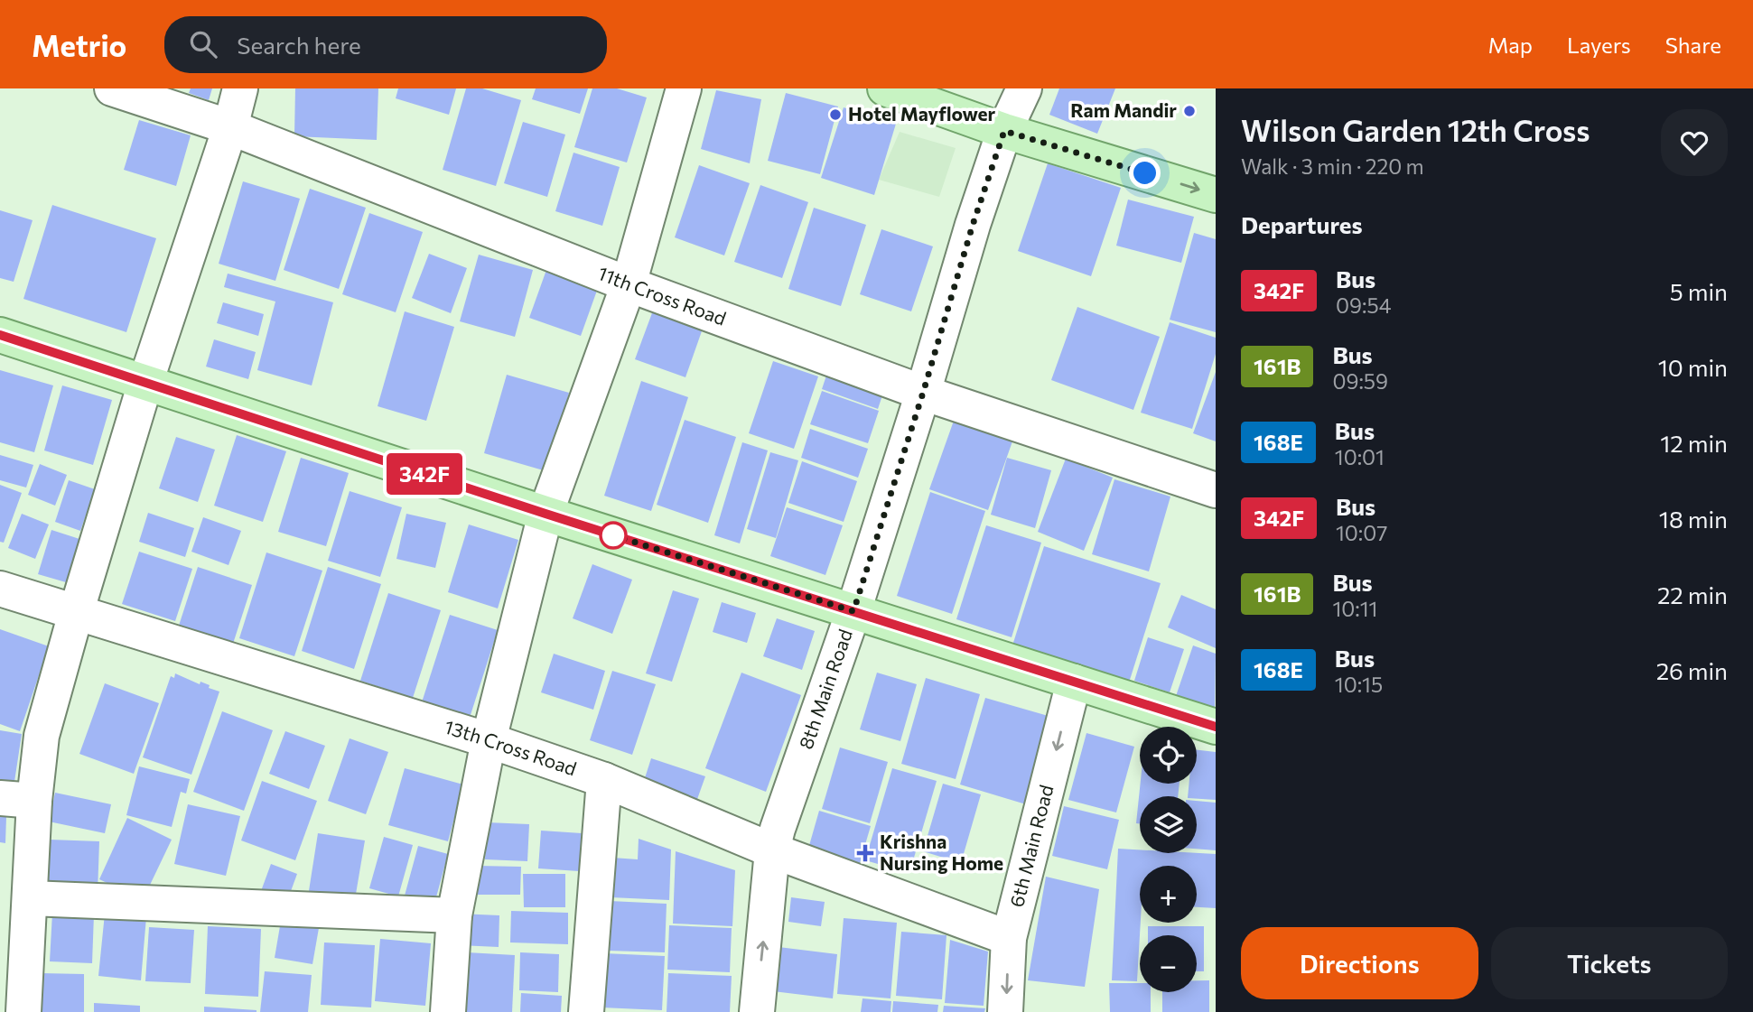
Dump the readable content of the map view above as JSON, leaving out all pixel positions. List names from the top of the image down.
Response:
{
  "streets": {
    "street": [
      "11th Cross Road",
      "8th Main Road",
      "13th Cross Road",
      "6th Main Road"
    ]
  },
  "crossings": [
    ["11th Cross Road", "8th Main Road"],
    ["8th Main Road", "13th Cross Road"],
    ["13th Cross Road", "6th Main Road"]
  ],
  "one_way": ["6th Main Road"],
  "places": {
    "other": ["Ram Mandir", "Hotel Mayflower"],
    "health": ["Krishna Nursing Home"]
  },
  "lines": ["bus line 342F"],
  "page": {
    "header": "Metrio",
    "search": "Search here",
    "nav": ["Map", "Layers", "Share"],
    "on_map": "342F",
    "heading": [
      ["Wilson Garden 12th Cross", "Walk · 3 min · 220 m"],
      "Departures"
    ],
    "list": [
      {
        "mark": "342F",
        "name": "Bus",
        "note": "09:54",
        "value": "5 min"
      },
      {
        "mark": "161B",
        "name": "Bus",
        "note": "09:59",
        "value": "10 min"
      },
      {
        "mark": "168E",
        "name": "Bus",
        "note": "10:01",
        "value": "12 min"
      },
      {
        "mark": "342F",
        "name": "Bus",
        "note": "10:07",
        "value": "18 min"
      },
      {
        "mark": "161B",
        "name": "Bus",
        "note": "10:11",
        "value": "22 min"
      },
      {
        "mark": "168E",
        "name": "Bus",
        "note": "10:15",
        "value": "26 min"
      }
    ],
    "map_buttons": ["+", "−"],
    "buttons": ["Directions", "Tickets"]
  }
}
